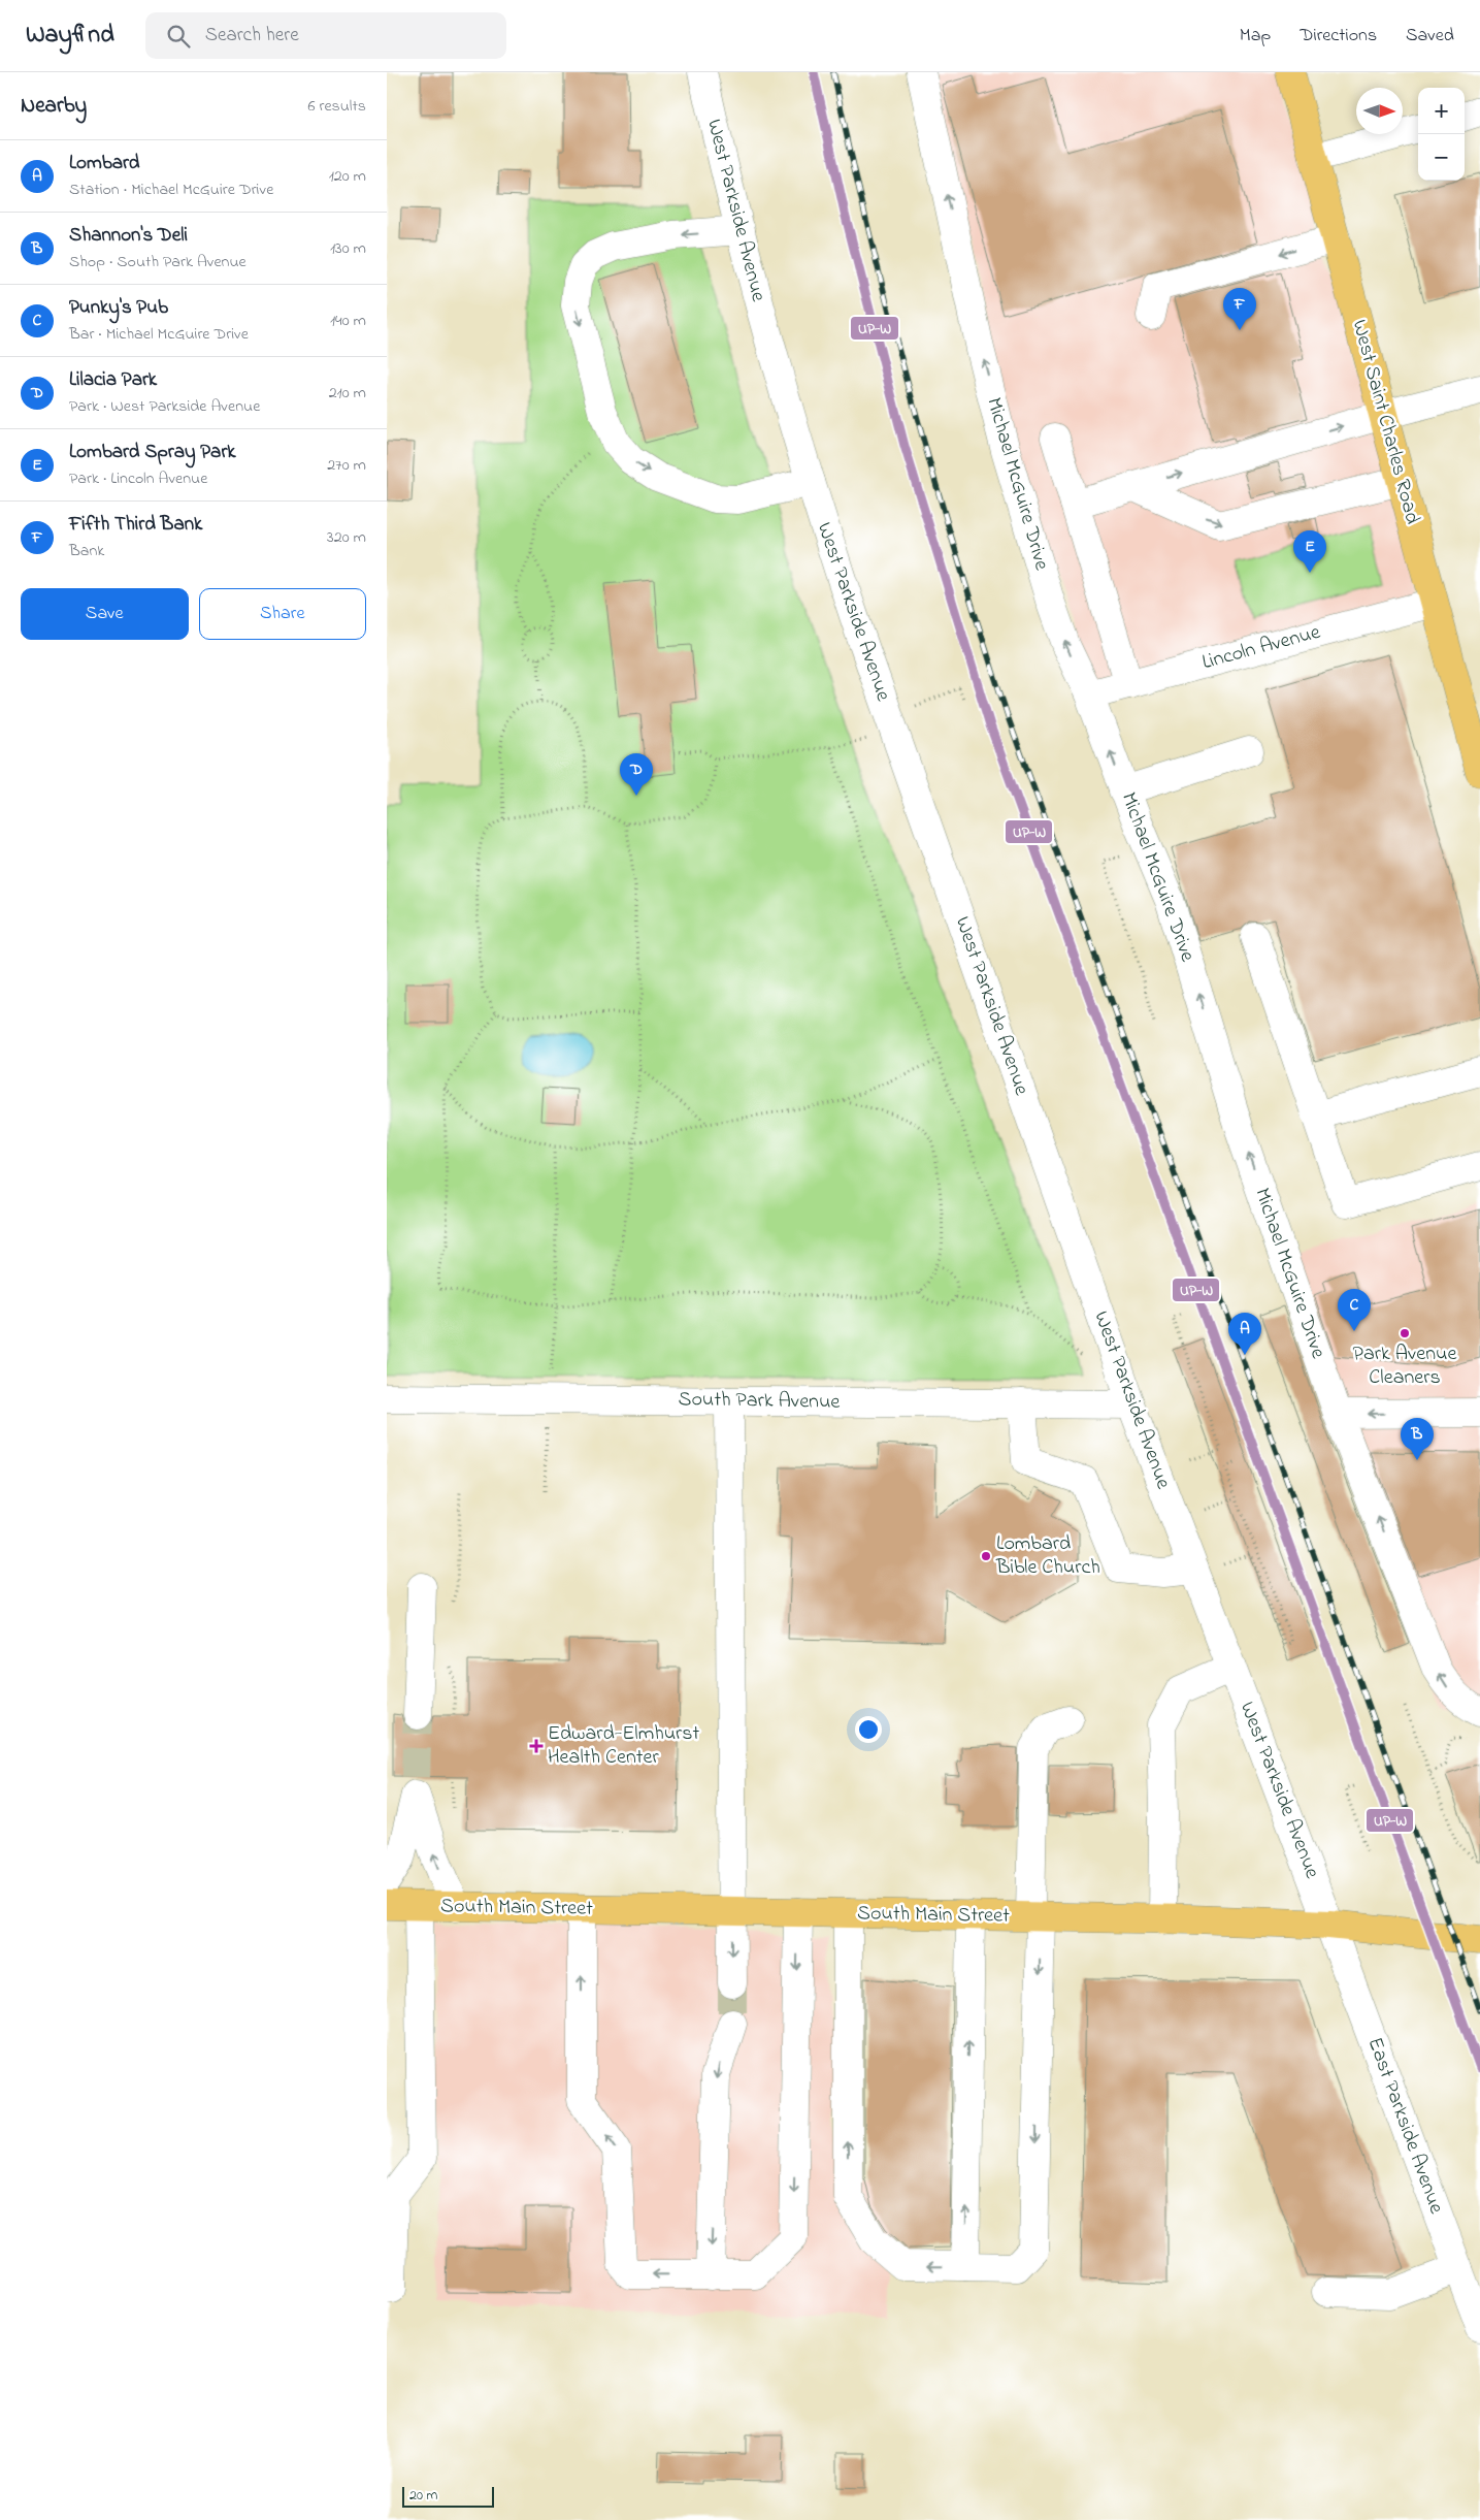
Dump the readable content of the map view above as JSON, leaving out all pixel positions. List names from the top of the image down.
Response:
{
  "streets": {
    "main road": ["West Saint Charles Road", "South Main Street"],
    "street": [
      "West Parkside Avenue",
      "Michael McGuire Drive",
      "Lincoln Avenue",
      "South Park Avenue",
      "East Parkside Avenue"
    ]
  },
  "crossings": [
    ["West Parkside Avenue", "South Park Avenue"],
    ["West Parkside Avenue", "South Main Street"],
    ["West Parkside Avenue", "East Parkside Avenue"],
    ["West Saint Charles Road", "Lincoln Avenue"],
    ["Michael McGuire Drive", "Lincoln Avenue"],
    ["South Main Street", "East Parkside Avenue"]
  ],
  "one_way": ["Michael McGuire Drive"],
  "places": {
    "other": ["Park Avenue Cleaners", "Lombard Bible Church"],
    "health": ["Edward-Elmhurst Health Center"]
  },
  "lines": ["transit line UP-W"],
  "scale_bar": "20 m",
  "north": "right",
  "page": {
    "header": "Wayfind",
    "search": "Search here",
    "nav": ["Map", "Directions", "Saved"],
    "heading": ["Nearby", "6 results"],
    "map_buttons": ["+", "−"],
    "list": [
      {
        "mark": "A",
        "name": "Lombard",
        "note": "Station · Michael McGuire Drive",
        "value": "120 m"
      },
      {
        "mark": "B",
        "name": "Shannon's Deli",
        "note": "Shop · South Park Avenue",
        "value": "130 m"
      },
      {
        "mark": "C",
        "name": "Punky's Pub",
        "note": "Bar · Michael McGuire Drive",
        "value": "140 m"
      },
      {
        "mark": "D",
        "name": "Lilacia Park",
        "note": "Park · West Parkside Avenue",
        "value": "210 m"
      },
      {
        "mark": "E",
        "name": "Lombard Spray Park",
        "note": "Park · Lincoln Avenue",
        "value": "270 m"
      },
      {
        "mark": "F",
        "name": "Fifth Third Bank",
        "note": "Bank",
        "value": "320 m"
      }
    ],
    "pins": [
      "F",
      "E",
      "D",
      "C",
      "A",
      "B"
    ],
    "buttons": ["Save", "Share"],
    "scale": "20 m"
  }
}
